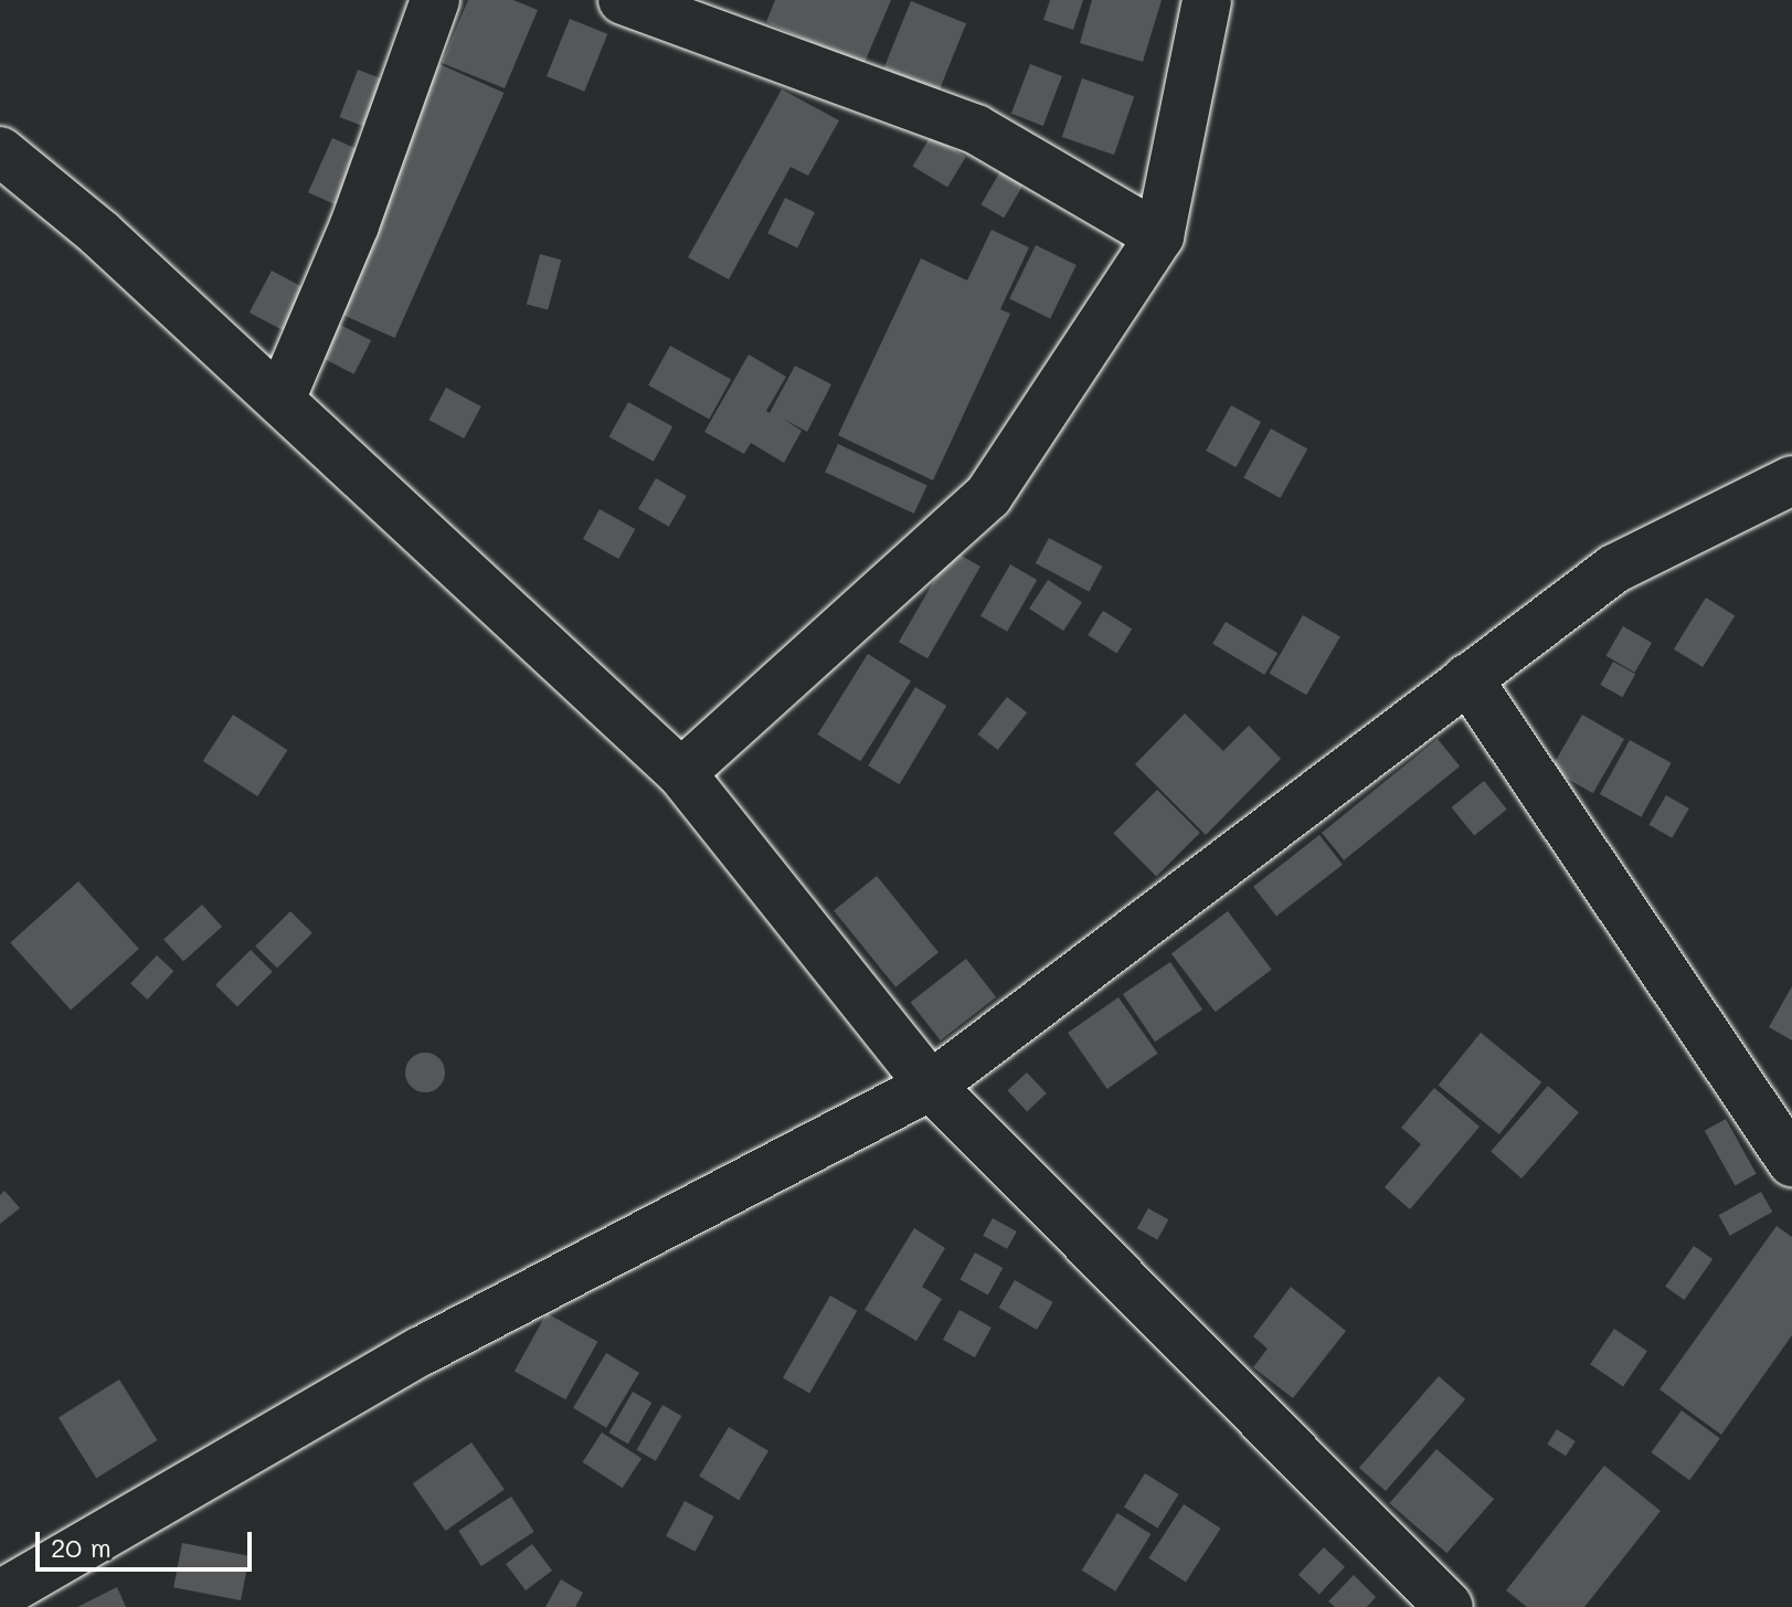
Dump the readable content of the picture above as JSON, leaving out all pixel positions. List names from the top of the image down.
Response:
{
  "scale_bar": "20 m"
}
